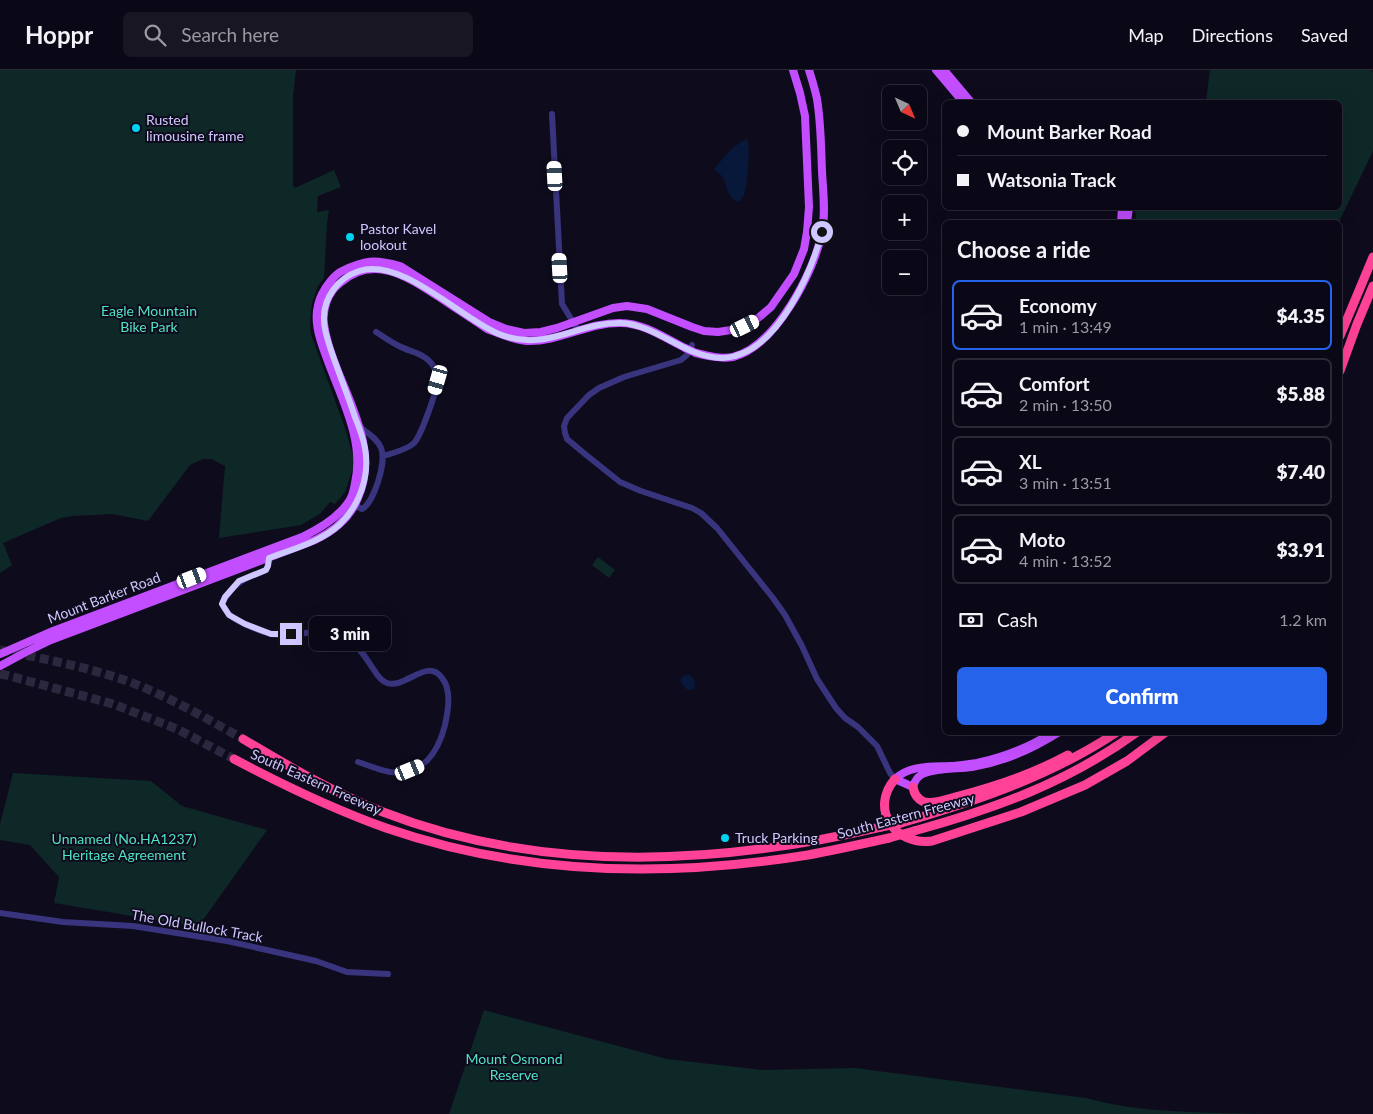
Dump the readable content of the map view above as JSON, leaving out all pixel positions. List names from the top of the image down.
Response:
{
  "streets": {
    "highway": ["South Eastern Freeway"],
    "main road": ["Mount Barker Road"],
    "street": ["The Old Bullock Track"]
  },
  "parks": ["Eagle Mountain Bike Park", "Unnamed (No.HA1237) Heritage Agreement", "Mount Osmond Reserve"],
  "places": ["Rusted limousine frame", "Pastor Kavel lookout", "Truck Parking"],
  "north": "bottom right",
  "page": {
    "header": "Hoppr",
    "search": "Search here",
    "nav": ["Map", "Directions", "Saved"],
    "map_buttons": ["+", "−"],
    "banner": ["Mount Barker Road", "Watsonia Track"],
    "heading": "Choose a ride",
    "list": [
      {
        "name": "Economy",
        "note": "1 min · 13:49",
        "value": "$4.35"
      },
      {
        "name": "Comfort",
        "note": "2 min · 13:50",
        "value": "$5.88"
      },
      {
        "name": "XL",
        "note": "3 min · 13:51",
        "value": "$7.40"
      },
      {
        "name": "Moto",
        "note": "4 min · 13:52",
        "value": "$3.91"
      }
    ],
    "pay": ["Cash", "1.2 km"],
    "bubble": "3 min",
    "buttons": "Confirm"
  }
}
